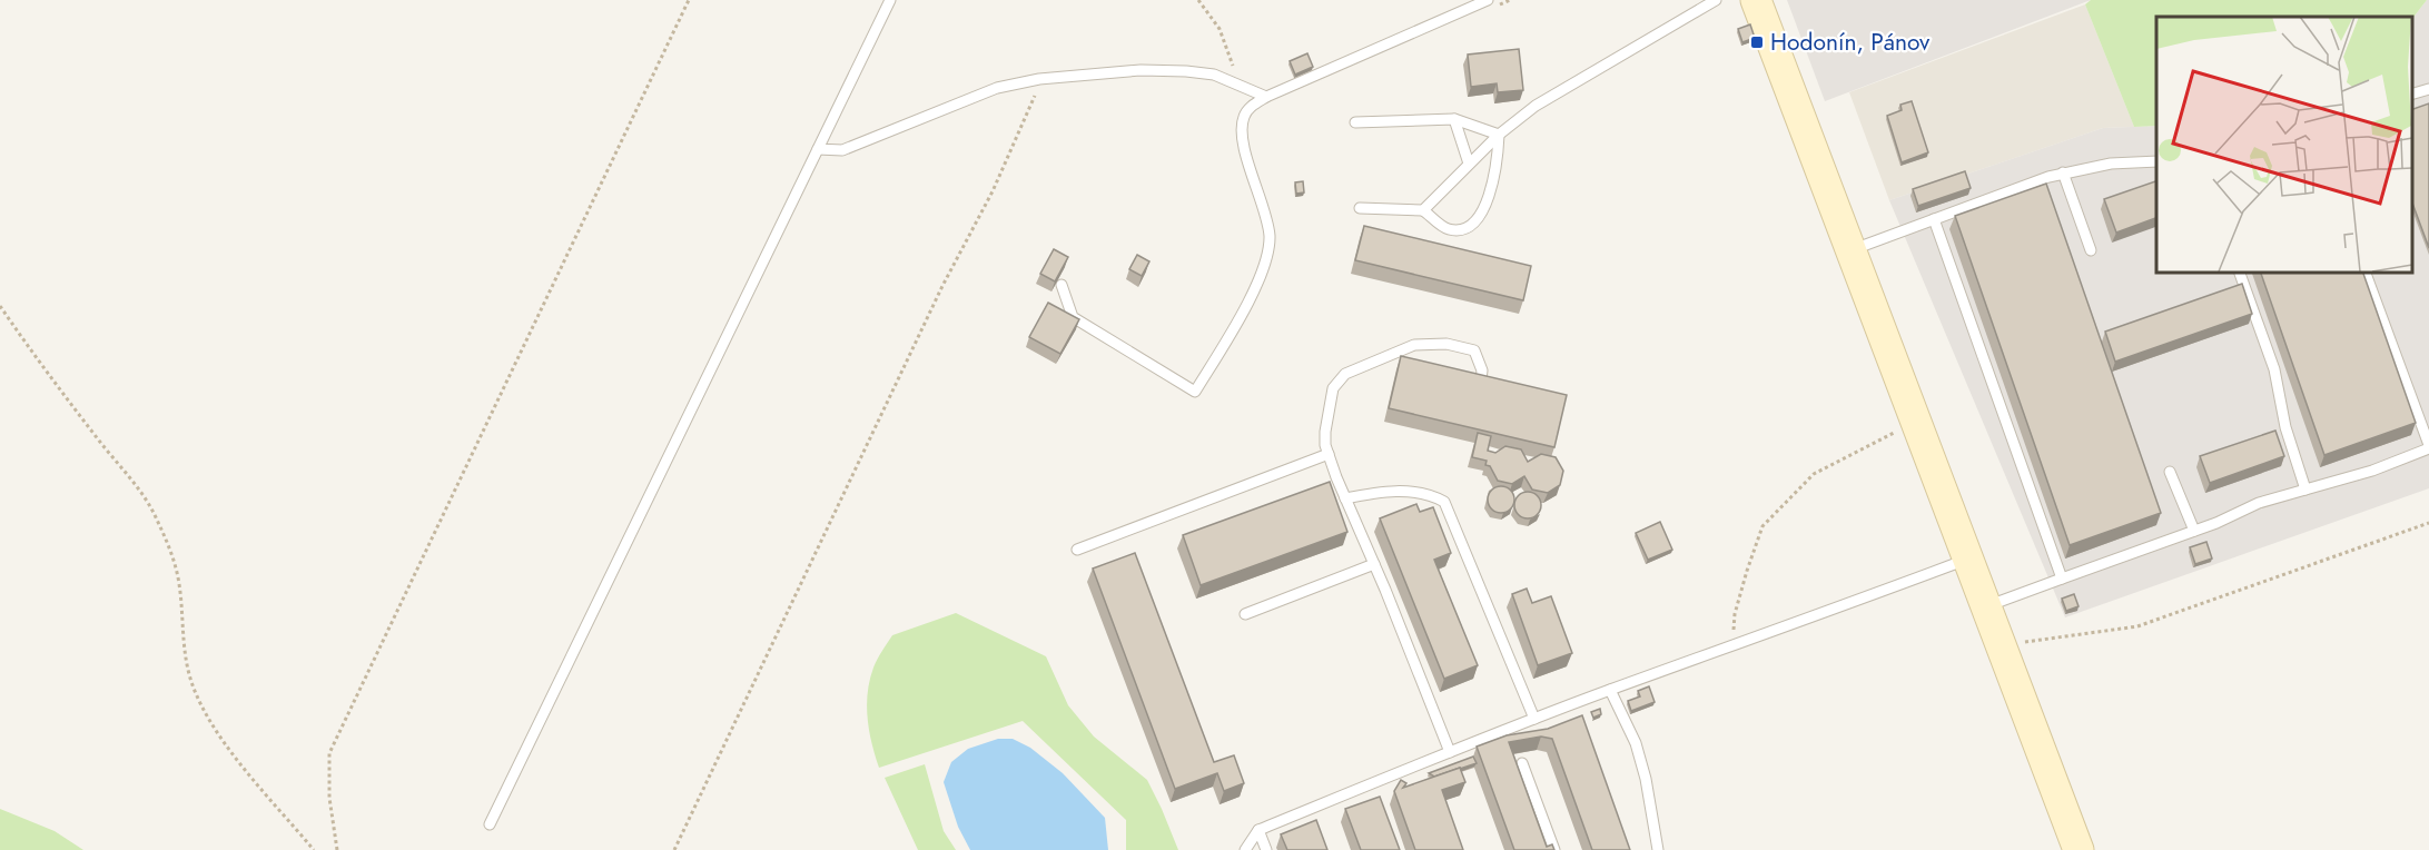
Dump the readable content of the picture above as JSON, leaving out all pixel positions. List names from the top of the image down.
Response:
{
  "places": {
    "transit": ["Hodonín, Pánov"]
  }
}
